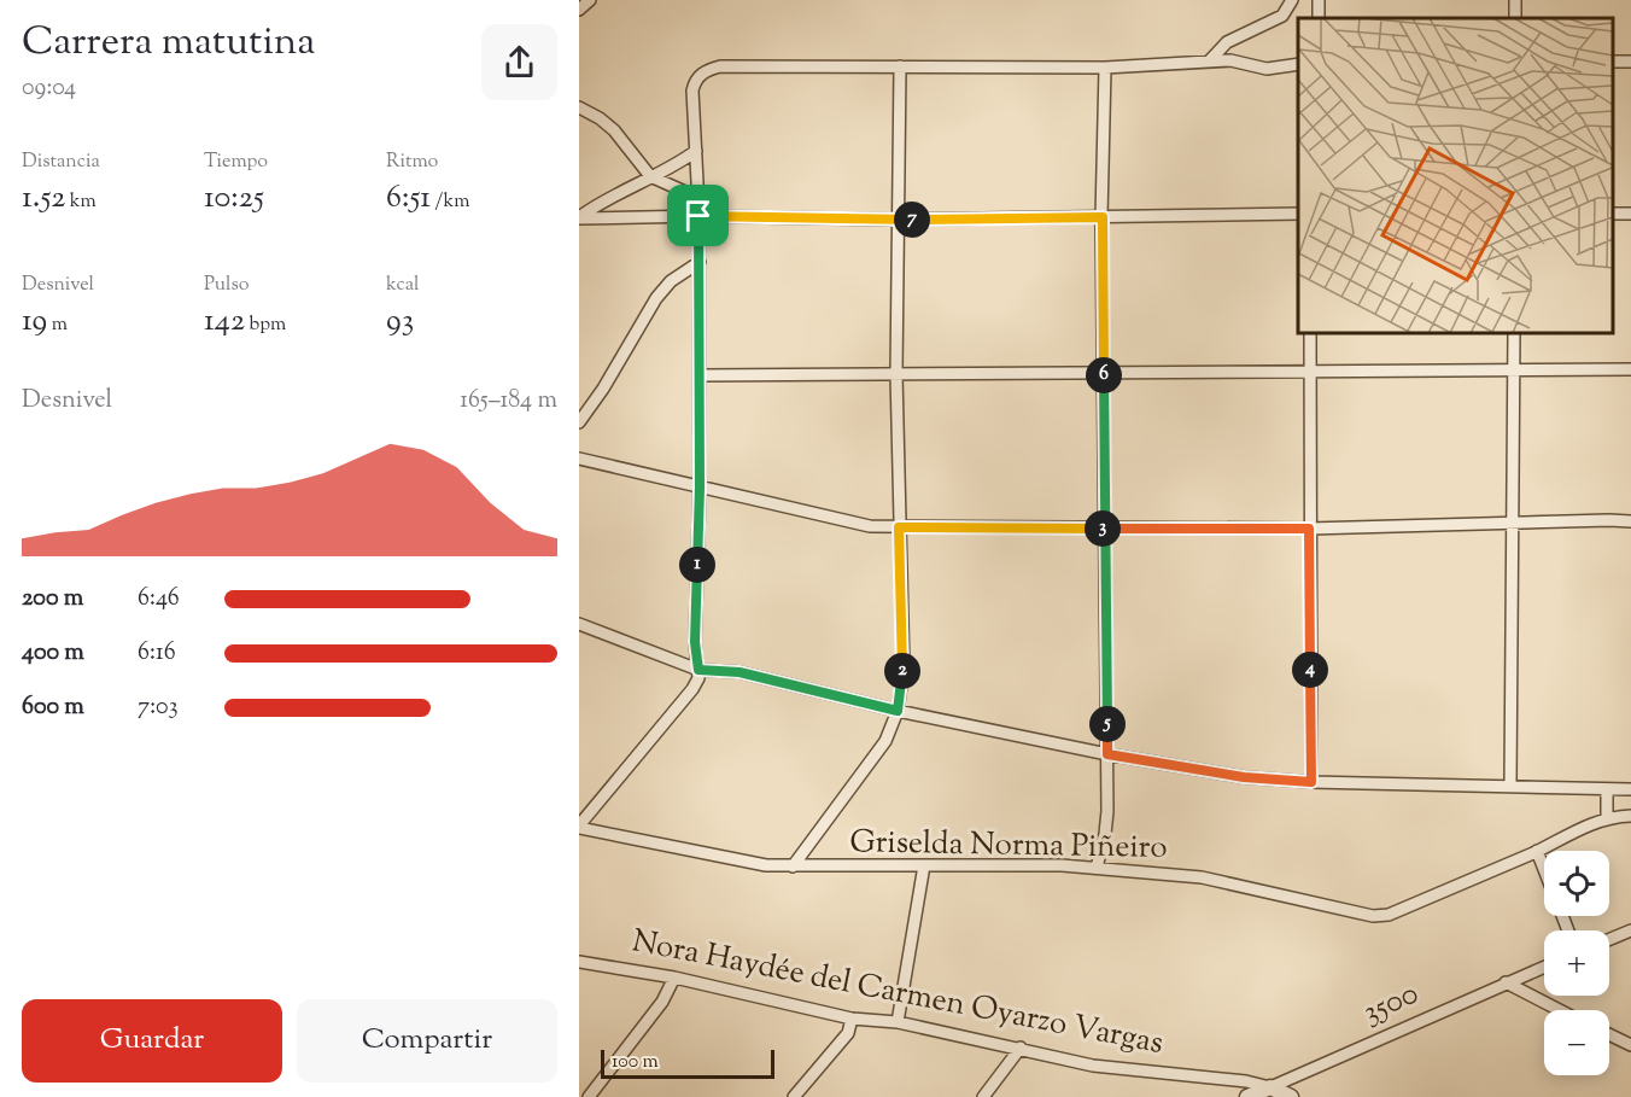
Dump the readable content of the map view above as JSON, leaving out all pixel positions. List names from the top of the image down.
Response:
{
  "streets": {
    "street": ["Griselda Norma Piñeiro", "Nora Haydée del Carmen Oyarzo Vargas", "3500"]
  },
  "crossings": [
    ["Nora Haydée del Carmen Oyarzo Vargas", "3500"]
  ],
  "scale_bar": "100 m",
  "page": {
    "heading": ["Carrera matutina", "09:04"],
    "stats": [
      ["Distancia", "1.52 km"],
      ["Tiempo", "10:25"],
      ["Ritmo", "6:51 /km"],
      ["Desnivel", "19 m"],
      ["Pulso", "142 bpm"],
      ["kcal", "93"]
    ],
    "pins": [
      "7",
      "6",
      "3",
      "1",
      "4",
      "2",
      "5"
    ],
    "chart": ["Desnivel", "165–184 m"],
    "list": [
      {
        "name": "200 m",
        "note": "6:46"
      },
      {
        "name": "400 m",
        "note": "6:16"
      },
      {
        "name": "600 m",
        "note": "7:03"
      }
    ],
    "map_buttons": ["+", "−"],
    "buttons": ["Guardar", "Compartir"],
    "scale": "100 m"
  }
}
